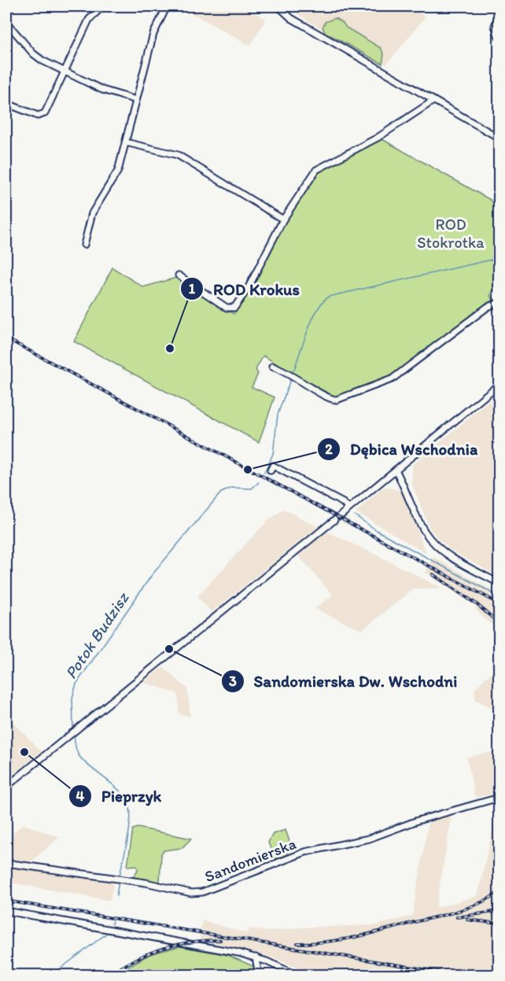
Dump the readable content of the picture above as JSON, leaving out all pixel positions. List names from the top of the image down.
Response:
{
  "streets": {
    "street": ["Sandomierska"]
  },
  "water": ["Potok Budzisz"],
  "parks": ["ROD Stokrotka"],
  "places": [
    "ROD Krokus",
    "Dębica Wschodnia",
    "Sandomierska Dw. Wschodni",
    "Pieprzyk"
  ]
}
